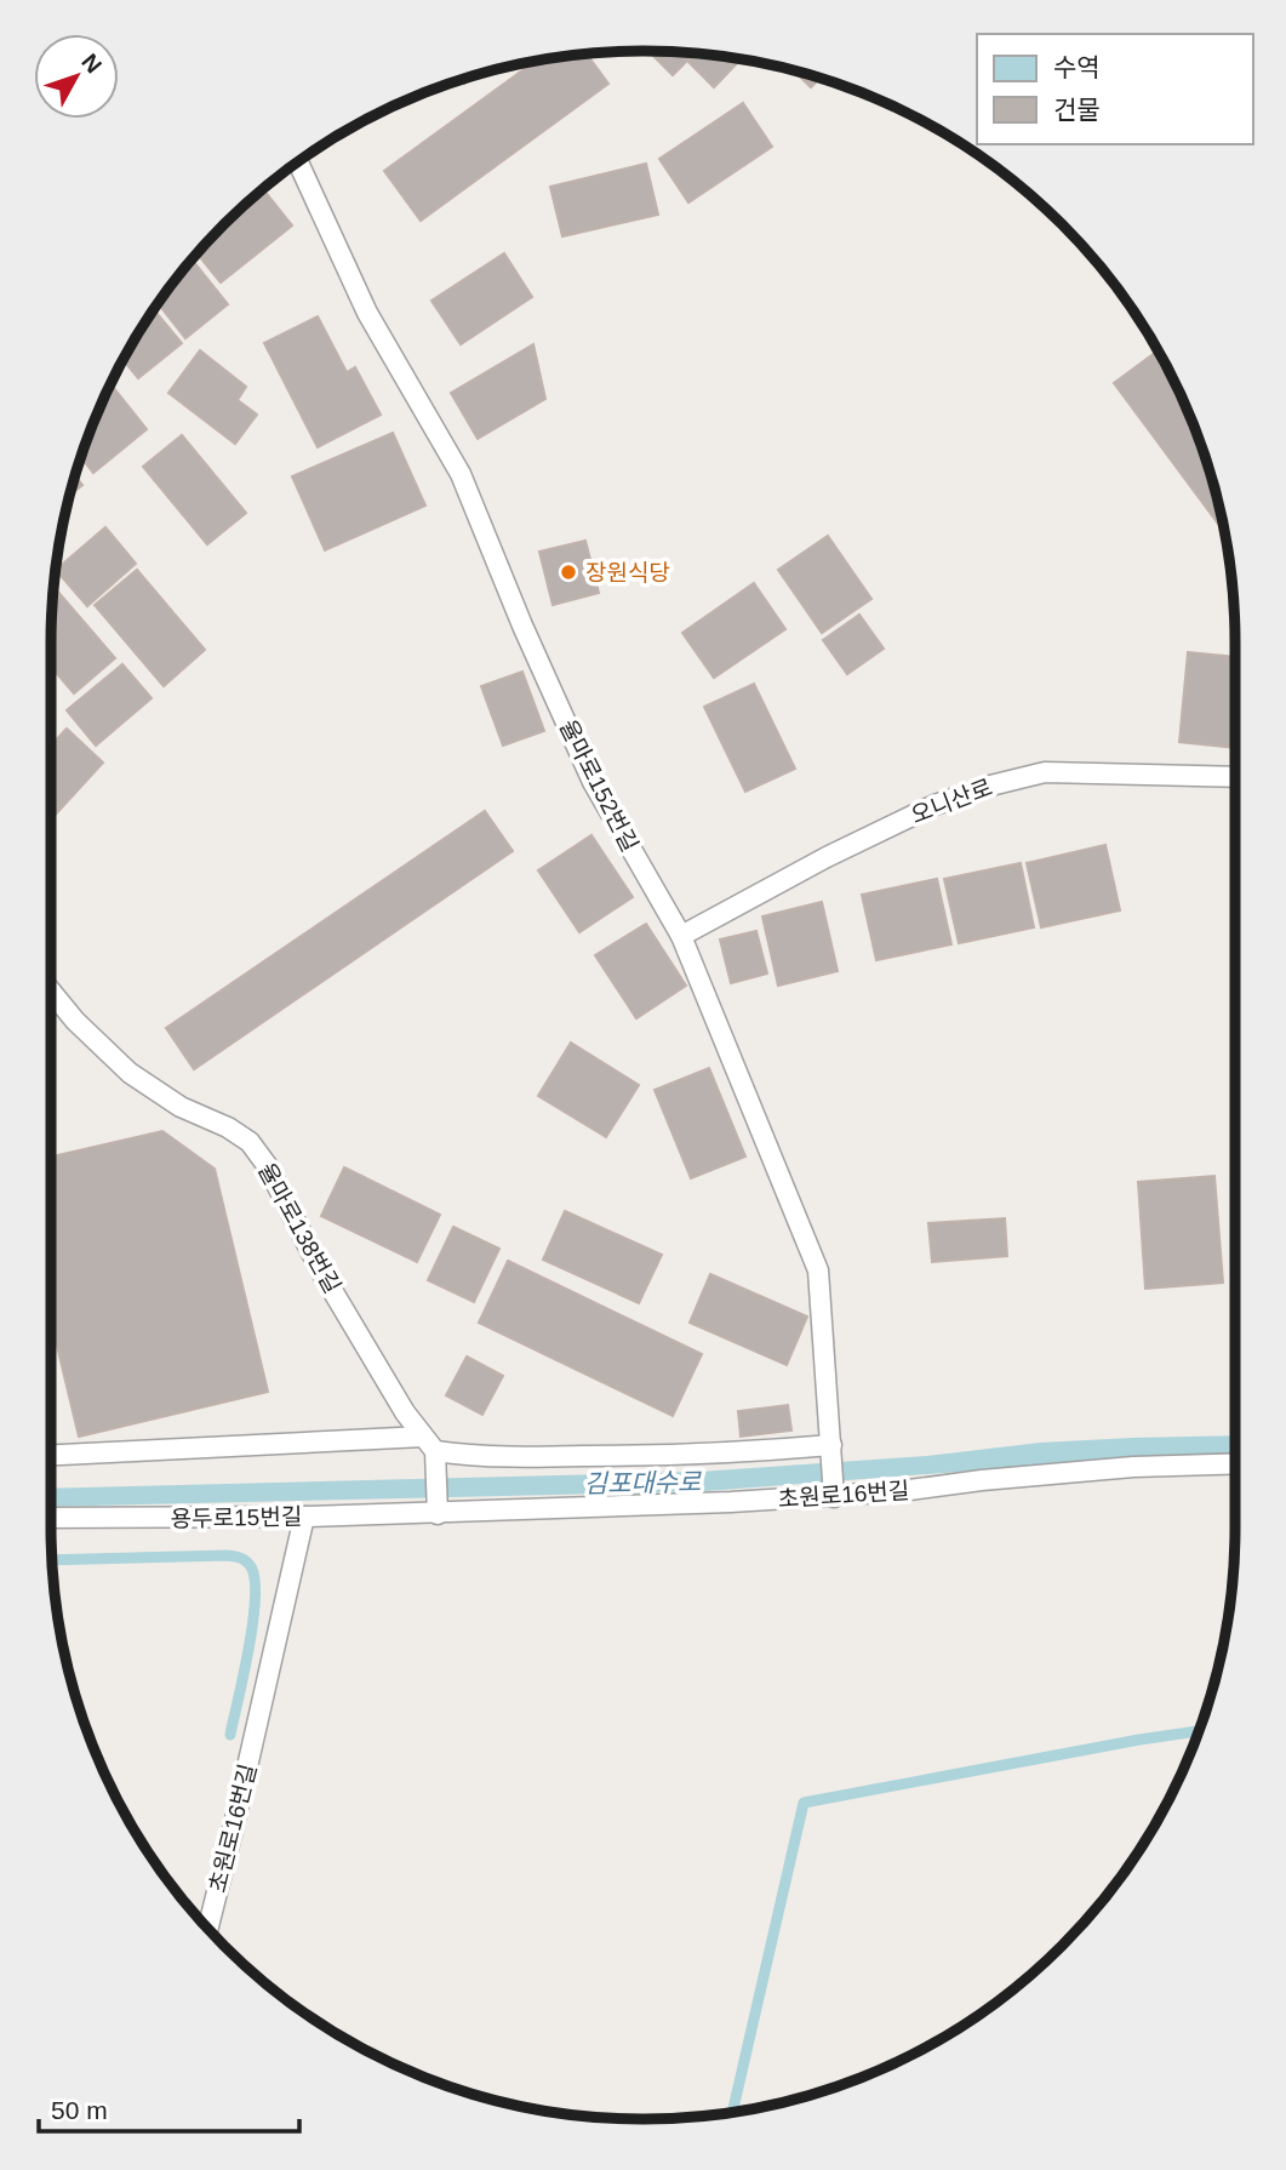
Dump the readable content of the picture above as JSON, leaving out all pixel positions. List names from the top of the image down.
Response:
{
  "streets": {
    "lane": [
      "율마로152번길",
      "오니산로",
      "율마로138번길",
      "초원로16번길",
      "용두로15번길"
    ]
  },
  "crossings": [
    ["율마로152번길", "오니산로"],
    ["율마로152번길", "초원로16번길"],
    ["초원로16번길", "용두로15번길"]
  ],
  "water": ["김포대수로"],
  "places": ["장원식당"],
  "legend": ["수역", "건물"],
  "scale_bar": "50 m",
  "north": "top right"
}
